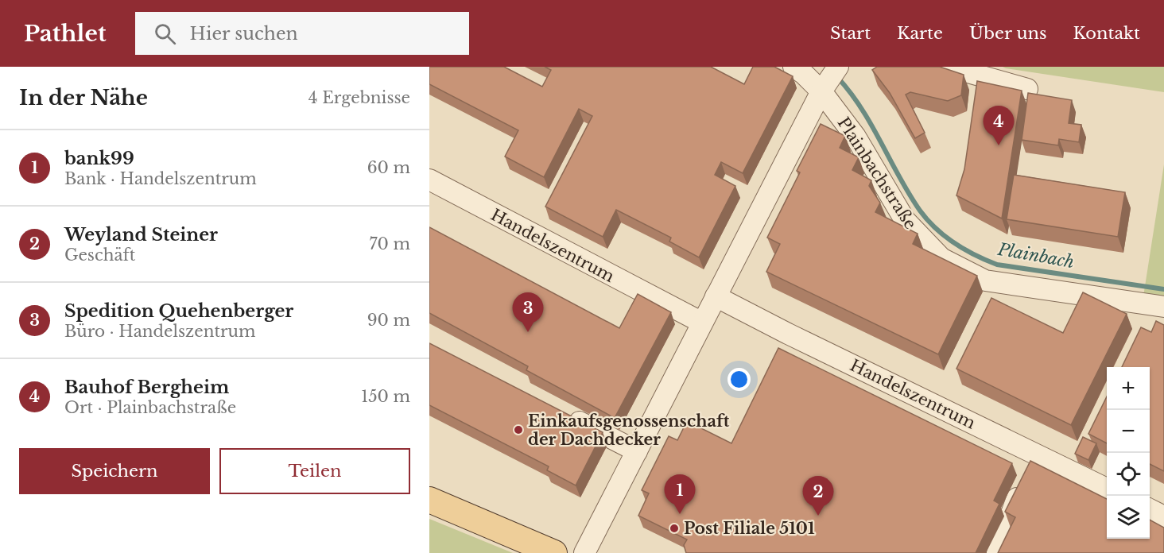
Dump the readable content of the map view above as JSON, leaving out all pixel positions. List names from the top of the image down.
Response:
{
  "streets": {
    "street": ["Plainbachstraße", "Handelszentrum"]
  },
  "water": ["Plainbach"],
  "places": ["Einkaufsgenossenschaft der Dachdecker", "Post Filiale 5101"],
  "page": {
    "header": "Pathlet",
    "search": "Hier suchen",
    "nav": [
      "Start",
      "Karte",
      "Über uns",
      "Kontakt"
    ],
    "heading": ["In der Nähe", "4 Ergebnisse"],
    "pins": [
      "4",
      "3",
      "1",
      "2"
    ],
    "list": [
      {
        "mark": "1",
        "name": "bank99",
        "note": "Bank · Handelszentrum",
        "value": "60 m"
      },
      {
        "mark": "2",
        "name": "Weyland Steiner",
        "note": "Geschäft",
        "value": "70 m"
      },
      {
        "mark": "3",
        "name": "Spedition Quehenberger",
        "note": "Büro · Handelszentrum",
        "value": "90 m"
      },
      {
        "mark": "4",
        "name": "Bauhof Bergheim",
        "note": "Ort · Plainbachstraße",
        "value": "150 m"
      }
    ],
    "map_buttons": ["+", "−"],
    "buttons": ["Speichern", "Teilen"]
  }
}
